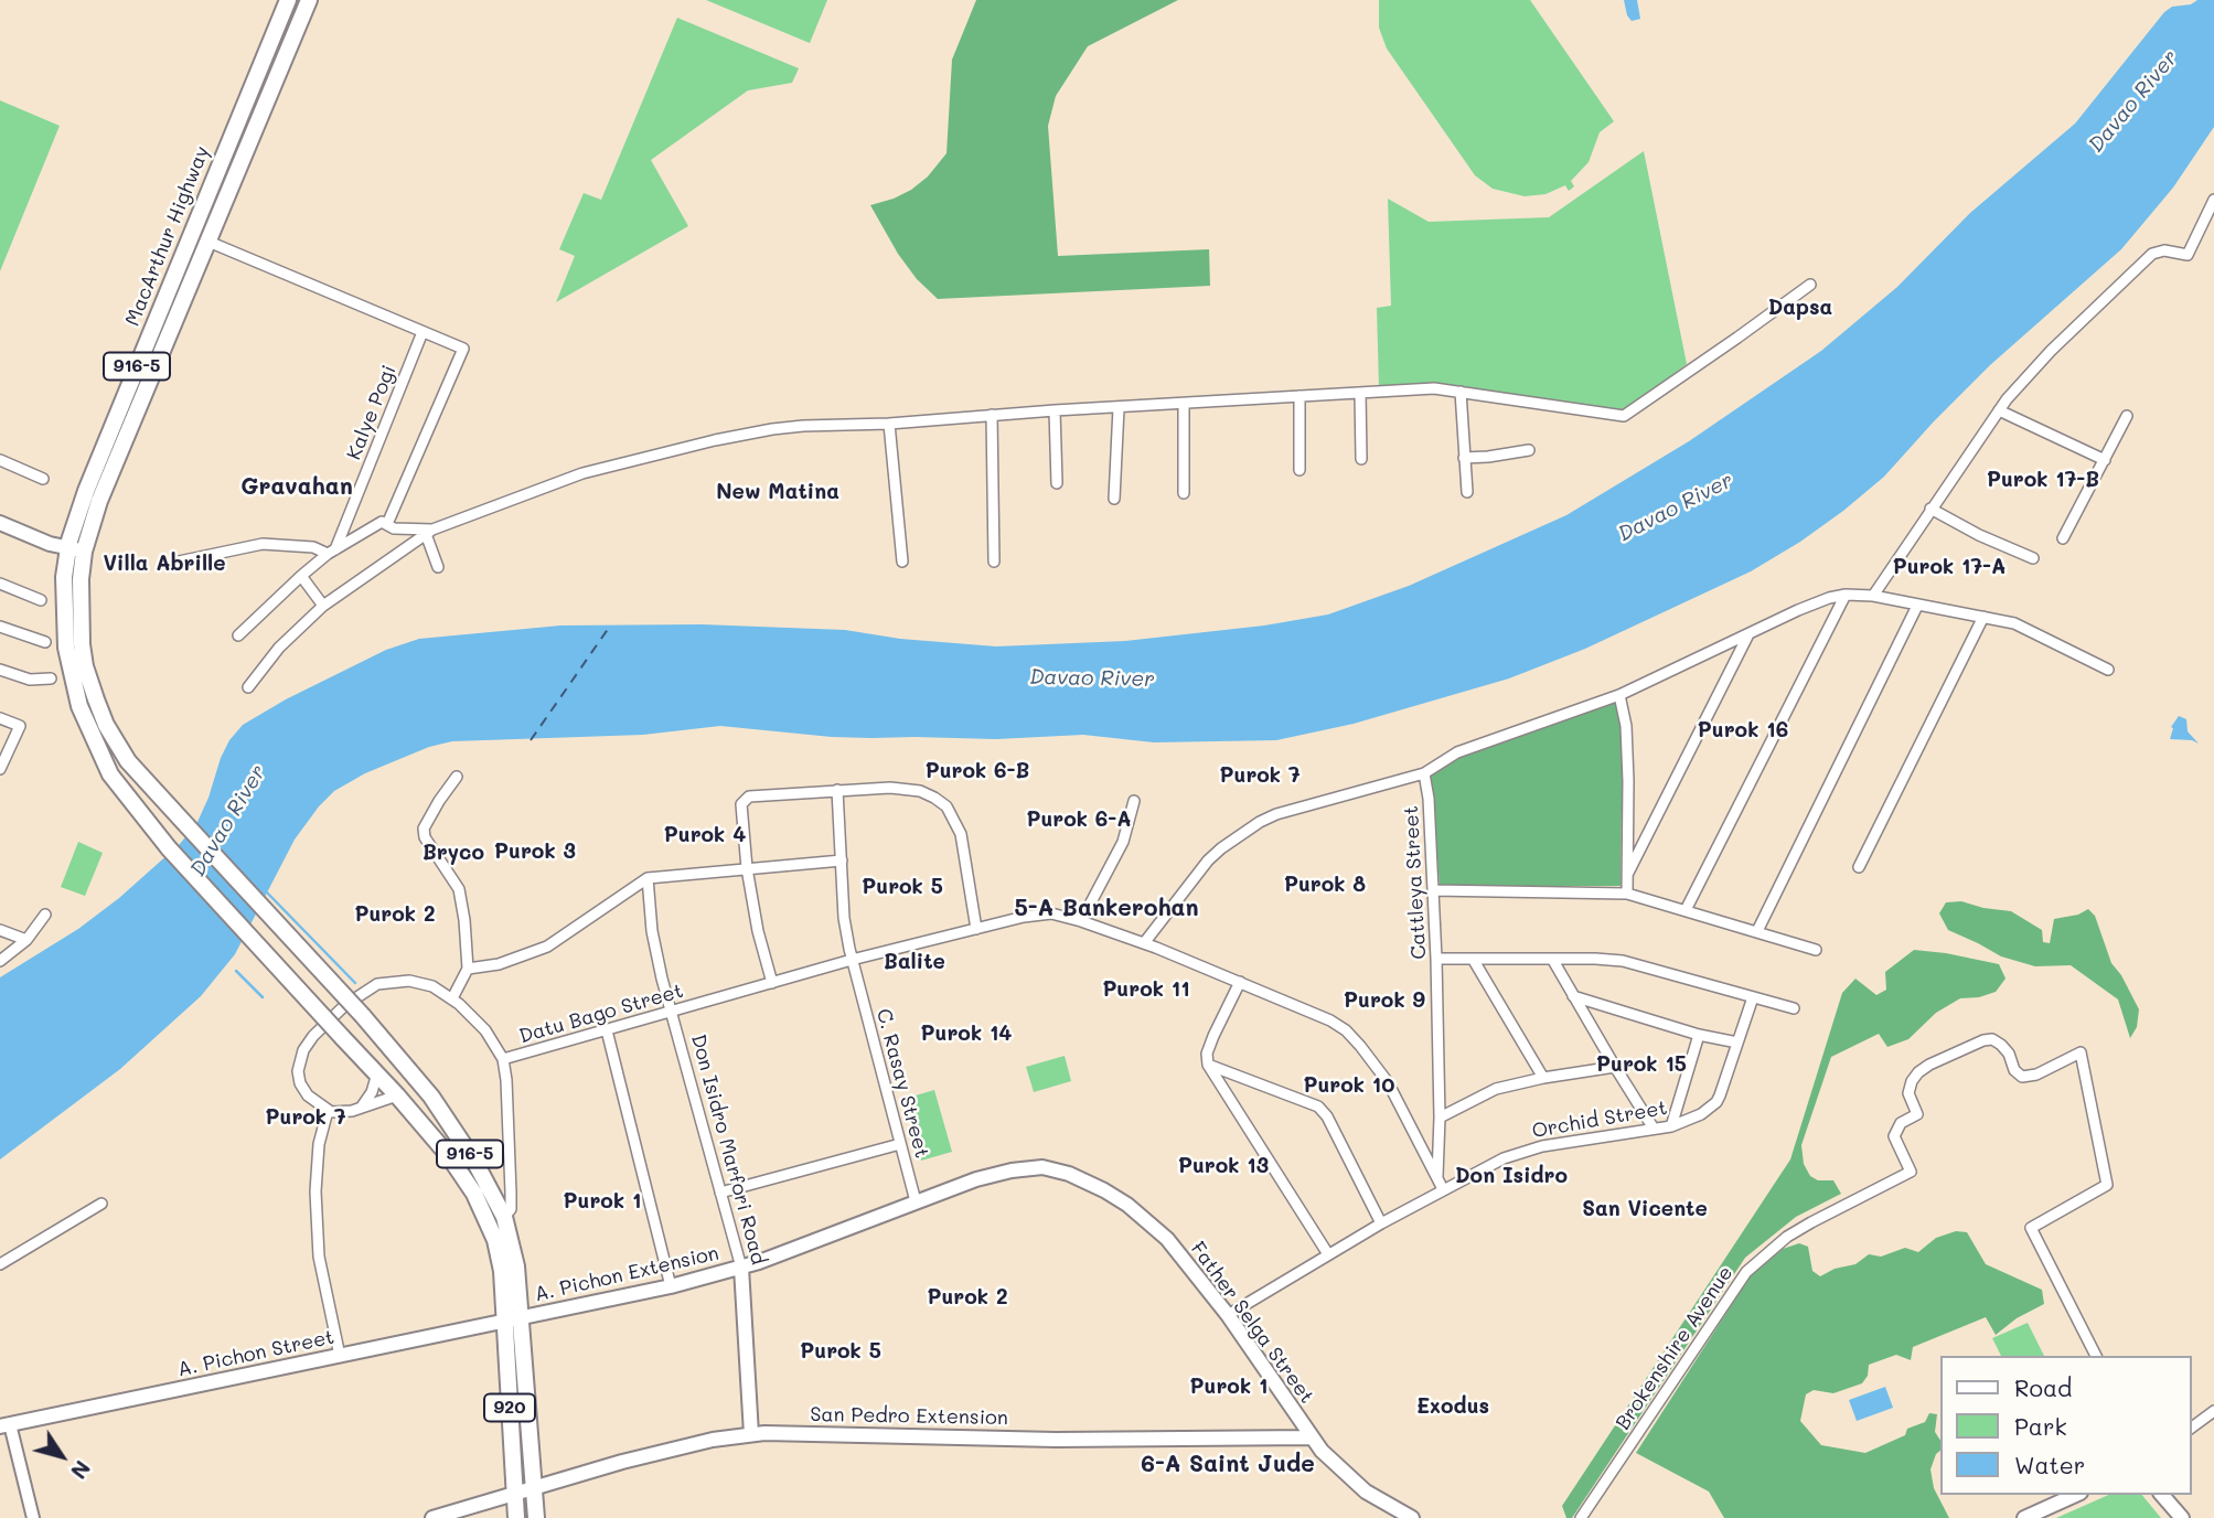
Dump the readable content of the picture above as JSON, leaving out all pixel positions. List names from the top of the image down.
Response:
{
  "streets": {
    "main road": [
      "MacArthur Highway",
      "916-5",
      "Don Isidro Marfori Road",
      "A. Pichon Extension",
      "Father Selga Street",
      "A. Pichon Street",
      "920",
      "San Pedro Extension"
    ],
    "street": [
      "Kalye Pogi",
      "Cattleya Street",
      "Datu Bago Street",
      "C. Rasay Street",
      "Orchid Street",
      "Brokenshire Avenue"
    ]
  },
  "crossings": [
    ["MacArthur Highway", "916-5"],
    ["916-5", "A. Pichon Extension"],
    ["916-5", "A. Pichon Street"],
    ["916-5", "920"],
    ["Cattleya Street", "Datu Bago Street"],
    ["Datu Bago Street", "C. Rasay Street"],
    ["Datu Bago Street", "Orchid Street"],
    ["Datu Bago Street", "Don Isidro Marfori Road"],
    ["C. Rasay Street", "Father Selga Street"],
    ["Orchid Street", "Father Selga Street"],
    ["Don Isidro Marfori Road", "A. Pichon Extension"],
    ["Don Isidro Marfori Road", "Father Selga Street"],
    ["Don Isidro Marfori Road", "San Pedro Extension"],
    ["A. Pichon Extension", "Father Selga Street"],
    ["A. Pichon Extension", "A. Pichon Street"],
    ["A. Pichon Extension", "920"],
    ["Father Selga Street", "San Pedro Extension"],
    ["A. Pichon Street", "920"],
    ["920", "San Pedro Extension"]
  ],
  "districts": [
    "Dapsa",
    "Purok 17-B",
    "Gravahan",
    "New Matina",
    "Villa Abrille",
    "Purok 17-A",
    "Purok 16",
    "Purok 6-B",
    "Purok 7",
    "Purok 6-A",
    "Purok 4",
    "Purok 3",
    "Bryco",
    "Purok 8",
    "Purok 5",
    "5-A Bankerohan",
    "Purok 2",
    "Balite",
    "Purok 11",
    "Purok 9",
    "Purok 14",
    "Purok 15",
    "Purok 10",
    "Purok 7",
    "Purok 13",
    "Don Isidro",
    "Purok 1",
    "San Vicente",
    "Purok 2",
    "Purok 5",
    "Purok 1",
    "Exodus",
    "6-A Saint Jude"
  ],
  "water": ["Davao River"],
  "legend": ["Road", "Park", "Water"],
  "north": "bottom right"
}
